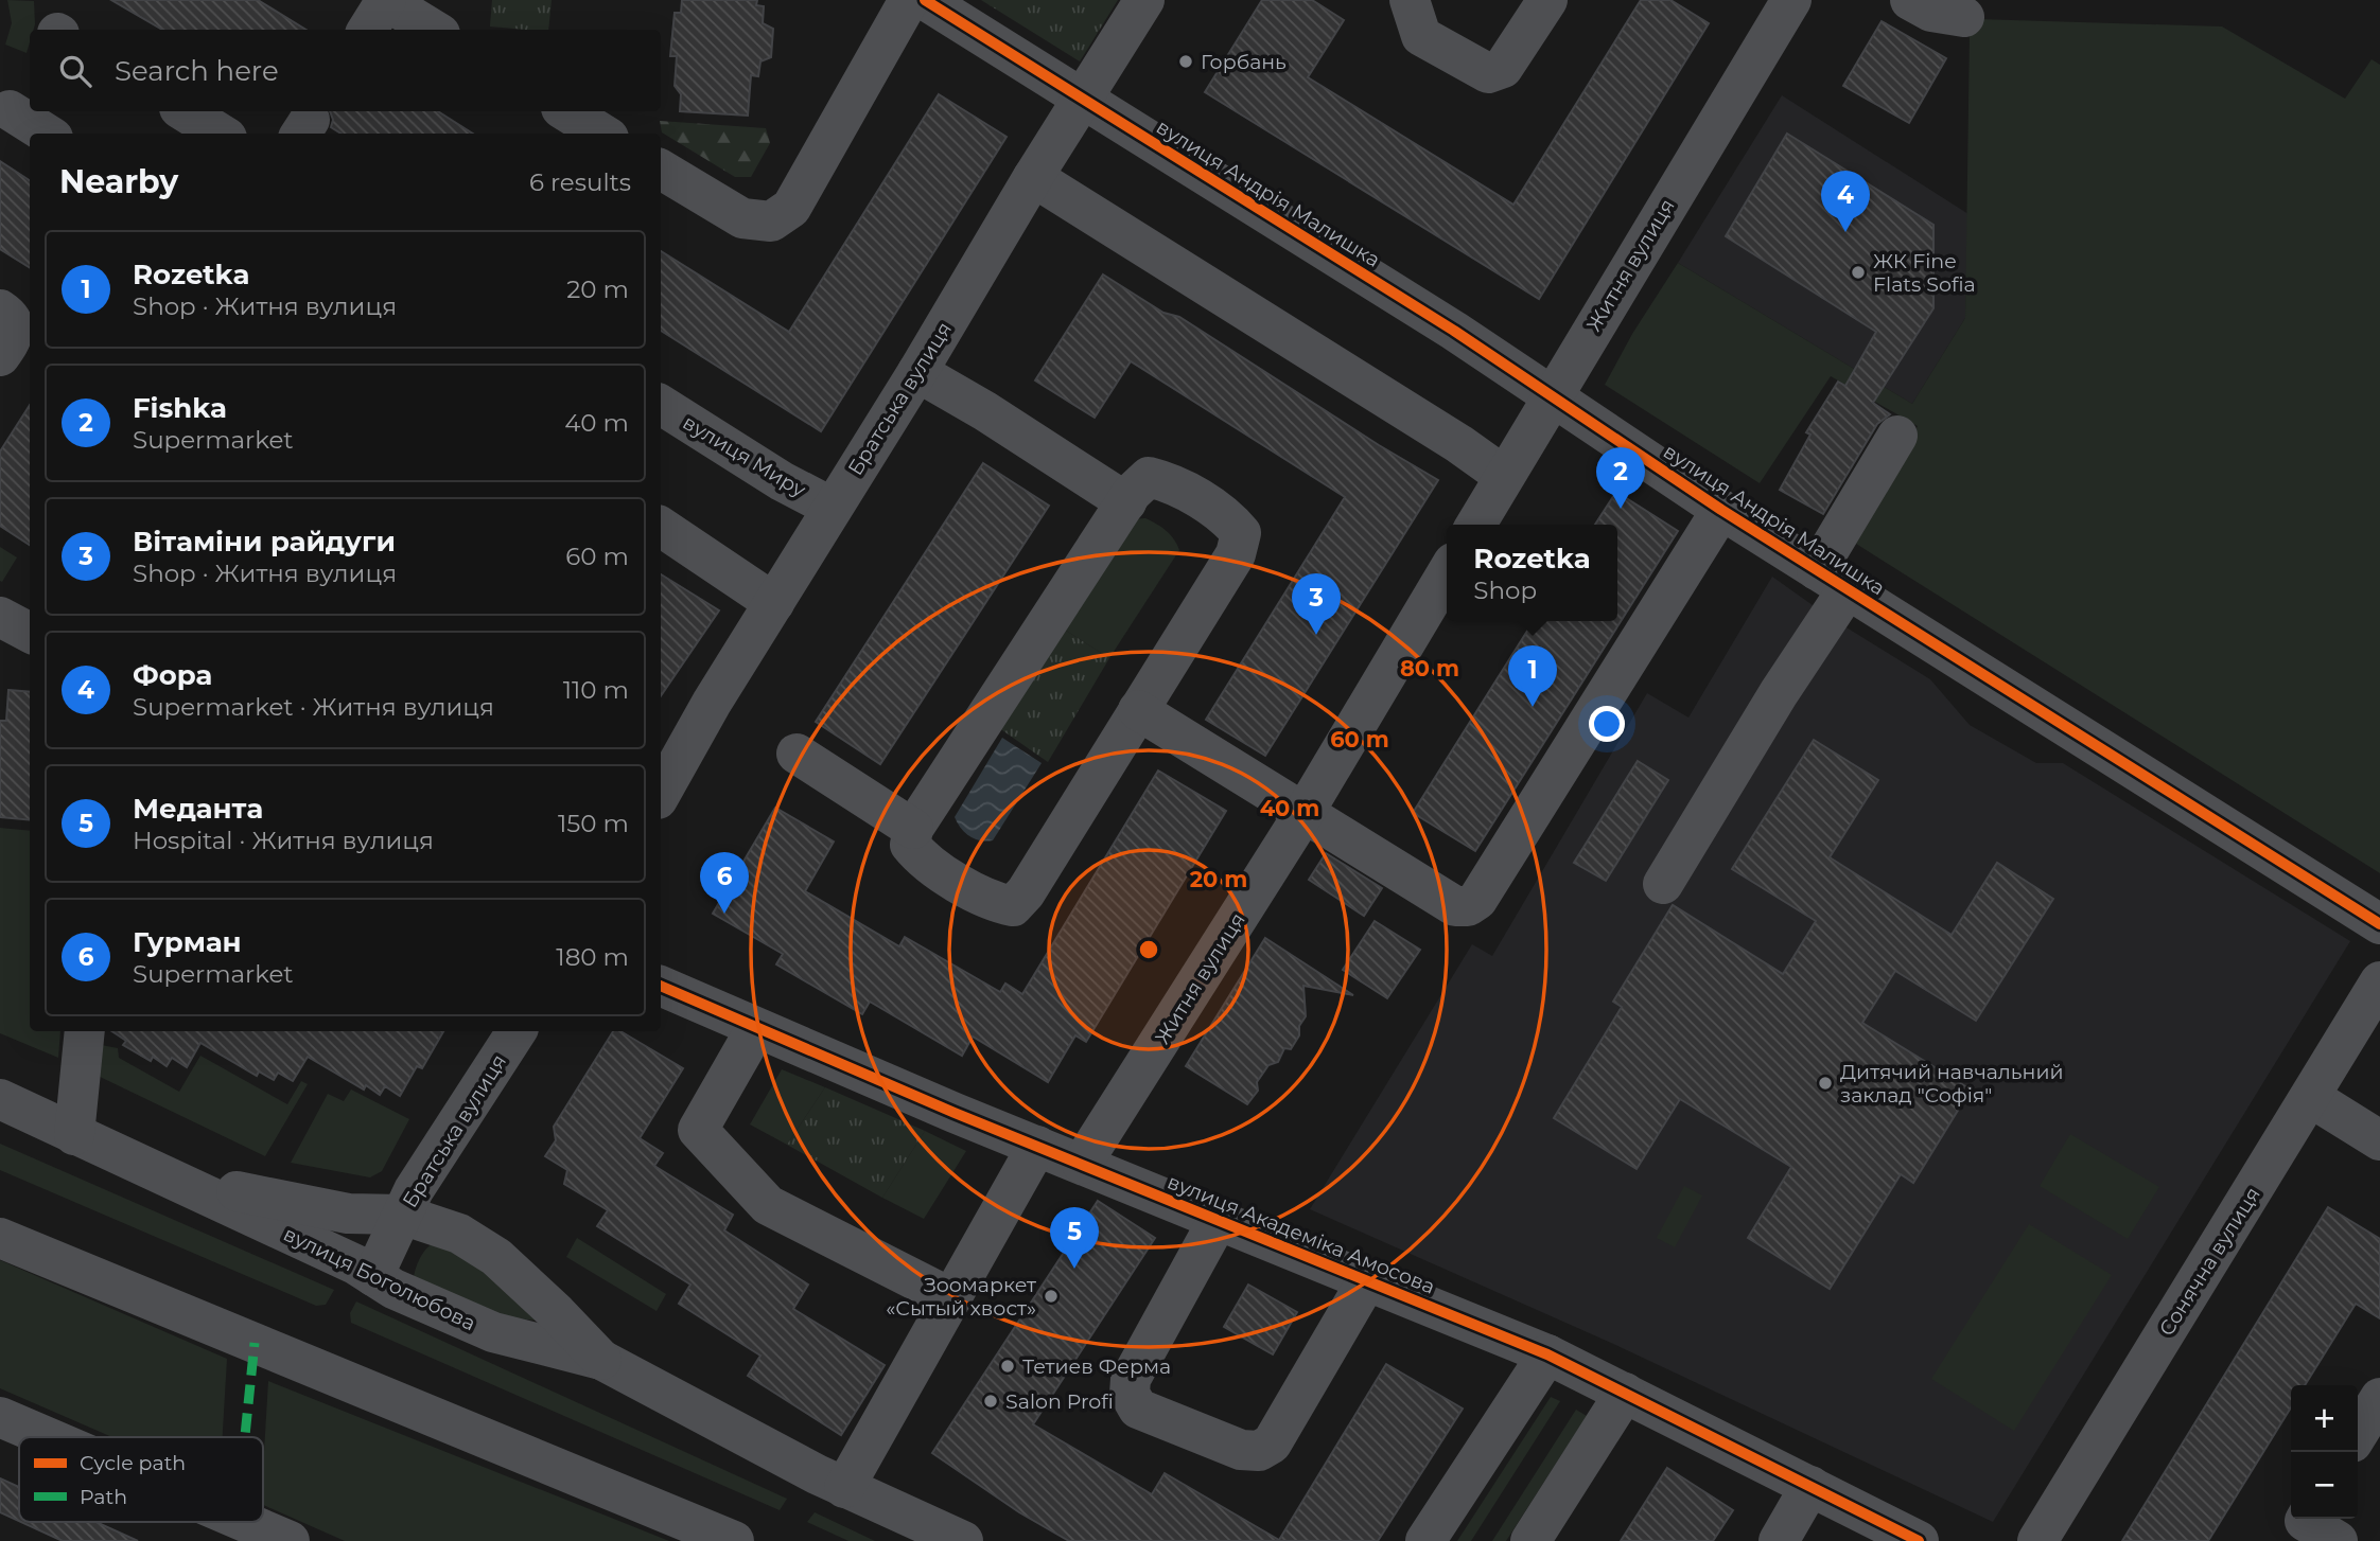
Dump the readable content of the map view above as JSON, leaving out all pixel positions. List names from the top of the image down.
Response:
{
  "streets": {
    "street": [
      "вулиця Андрія Малишка",
      "Житня вулиця",
      "Братська вулиця",
      "вулиця Миру",
      "вулиця Академіка Амосова",
      "Сонячна вулиця",
      "вулиця Боголюбова"
    ]
  },
  "crossings": [
    ["вулиця Андрія Малишка", "Житня вулиця"],
    ["вулиця Андрія Малишка", "Братська вулиця"],
    ["Житня вулиця", "вулиця Академіка Амосова"],
    ["Братська вулиця", "вулиця Миру"],
    ["Братська вулиця", "вулиця Боголюбова"]
  ],
  "places": [
    "Горбань",
    "ЖК Fine Flats Sofia",
    "Дитячий навчальний заклад \"Софія\"",
    "Зоомаркет «Сытый хвост»",
    "Тетиев Ферма",
    "Salon Profi"
  ],
  "legend": ["Cycle path", "Path"],
  "page": {
    "search": "Search here",
    "heading": ["Nearby", "6 results"],
    "pins": [
      "4",
      "2",
      "3",
      "1",
      "6",
      "5"
    ],
    "list": [
      {
        "mark": "1",
        "name": "Rozetka",
        "note": "Shop · Житня вулиця",
        "value": "20 m"
      },
      {
        "mark": "2",
        "name": "Fishka",
        "note": "Supermarket",
        "value": "40 m"
      },
      {
        "mark": "3",
        "name": "Вітаміни райдуги",
        "note": "Shop · Житня вулиця",
        "value": "60 m"
      },
      {
        "mark": "4",
        "name": "Фора",
        "note": "Supermarket · Житня вулиця",
        "value": "110 m"
      },
      {
        "mark": "5",
        "name": "Меданта",
        "note": "Hospital · Житня вулиця",
        "value": "150 m"
      },
      {
        "mark": "6",
        "name": "Гурман",
        "note": "Supermarket",
        "value": "180 m"
      }
    ],
    "popup": ["Rozetka", "Shop"],
    "map_buttons": ["+", "−"]
  },
  "rings": [
    "80 m",
    "60 m",
    "40 m",
    "20 m"
  ]
}
